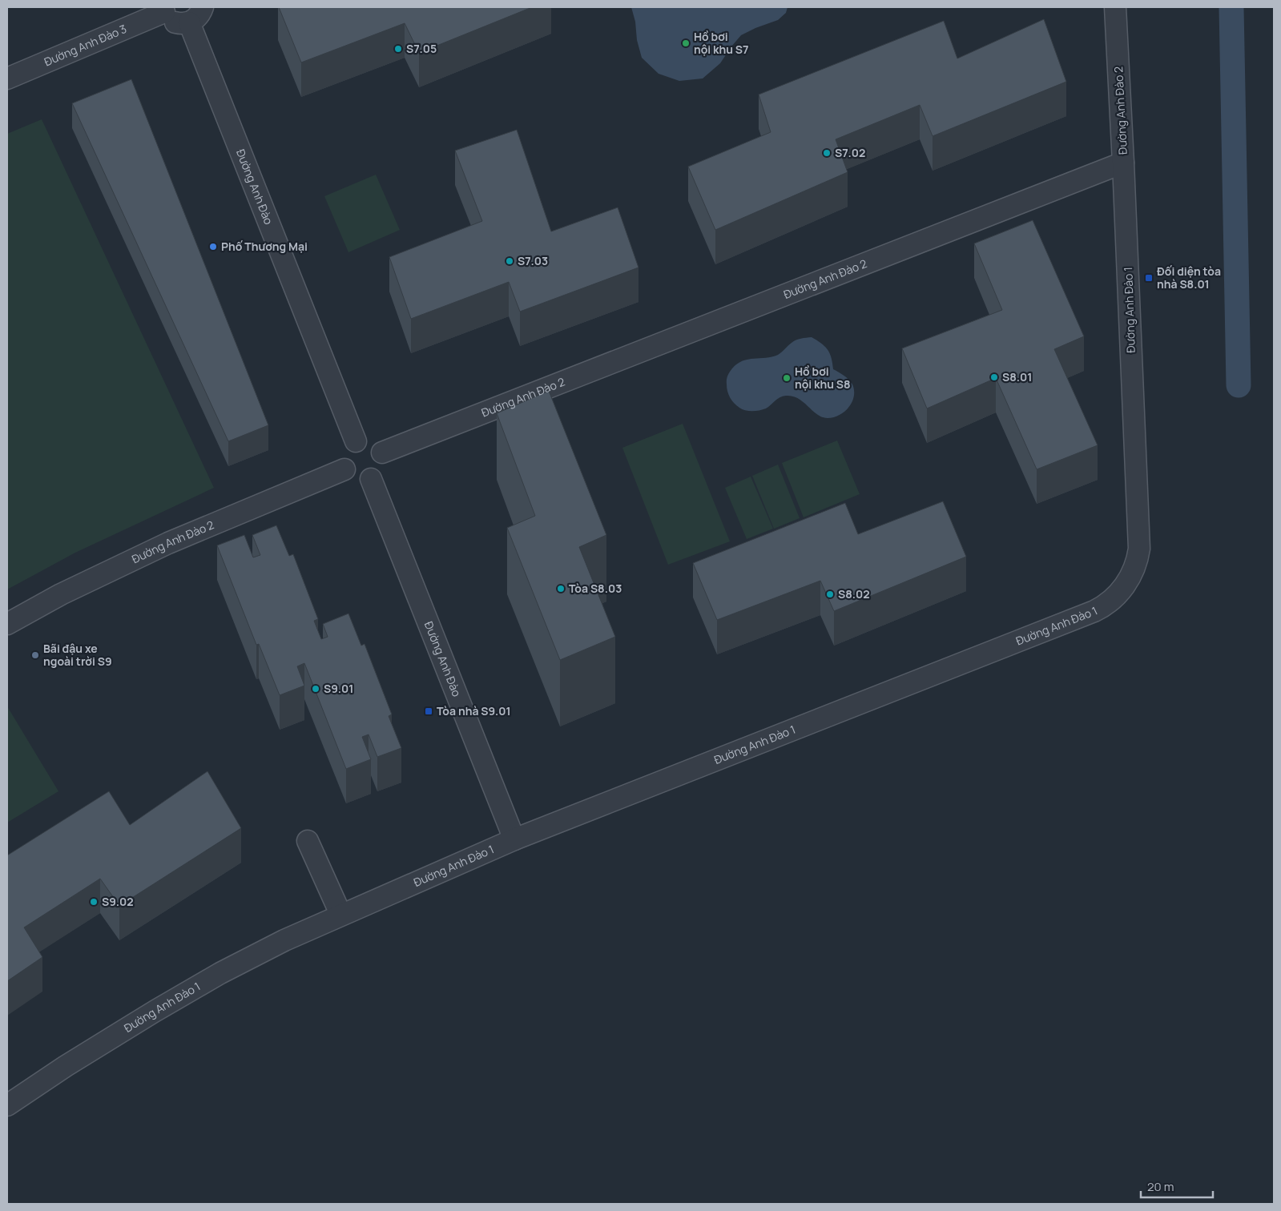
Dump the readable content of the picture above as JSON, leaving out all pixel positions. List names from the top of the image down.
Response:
{
  "streets": {
    "street": [
      "Đường Anh Đào 3",
      "Đường Anh Đào 2",
      "Đường Anh Đào",
      "Đường Anh Đào 1"
    ]
  },
  "crossings": [
    ["Đường Anh Đào 2", "Đường Anh Đào"],
    ["Đường Anh Đào 2", "Đường Anh Đào 1"],
    ["Đường Anh Đào", "Đường Anh Đào 1"]
  ],
  "places": {
    "other": [
      "Hồ bơi nội khu S7",
      "S7.05",
      "S7.02",
      "Phố Thương Mại",
      "S7.03",
      "S8.01",
      "Hồ bơi nội khu S8",
      "Tòa S8.03",
      "S8.02",
      "Bãi đậu xe ngoài trời S9",
      "S9.01",
      "S9.02"
    ],
    "transit": ["Đối diện tòa nhà S8.01", "Tòa nhà S9.01"]
  },
  "scale_bar": "20 m"
}
